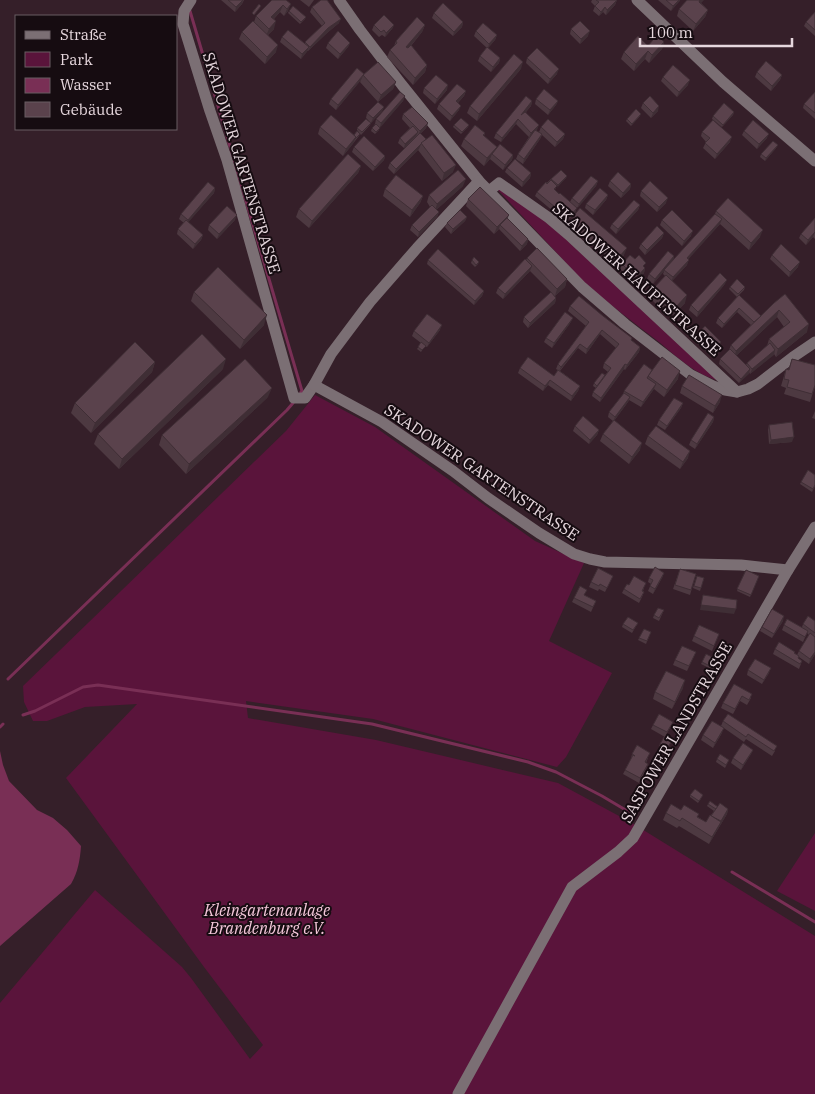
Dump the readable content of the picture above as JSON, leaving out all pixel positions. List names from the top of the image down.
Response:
{
  "streets": {
    "street": ["SKADOWER GARTENSTRASSE", "SKADOWER HAUPTSTRASSE", "SASPOWER LANDSTRASSE"]
  },
  "crossings": [
    ["SKADOWER GARTENSTRASSE", "SKADOWER HAUPTSTRASSE"],
    ["SKADOWER GARTENSTRASSE", "SASPOWER LANDSTRASSE"]
  ],
  "parks": ["Kleingartenanlage Brandenburg e.V."],
  "legend": [
    "Straße",
    "Park",
    "Wasser",
    "Gebäude"
  ],
  "scale_bar": "100 m"
}
